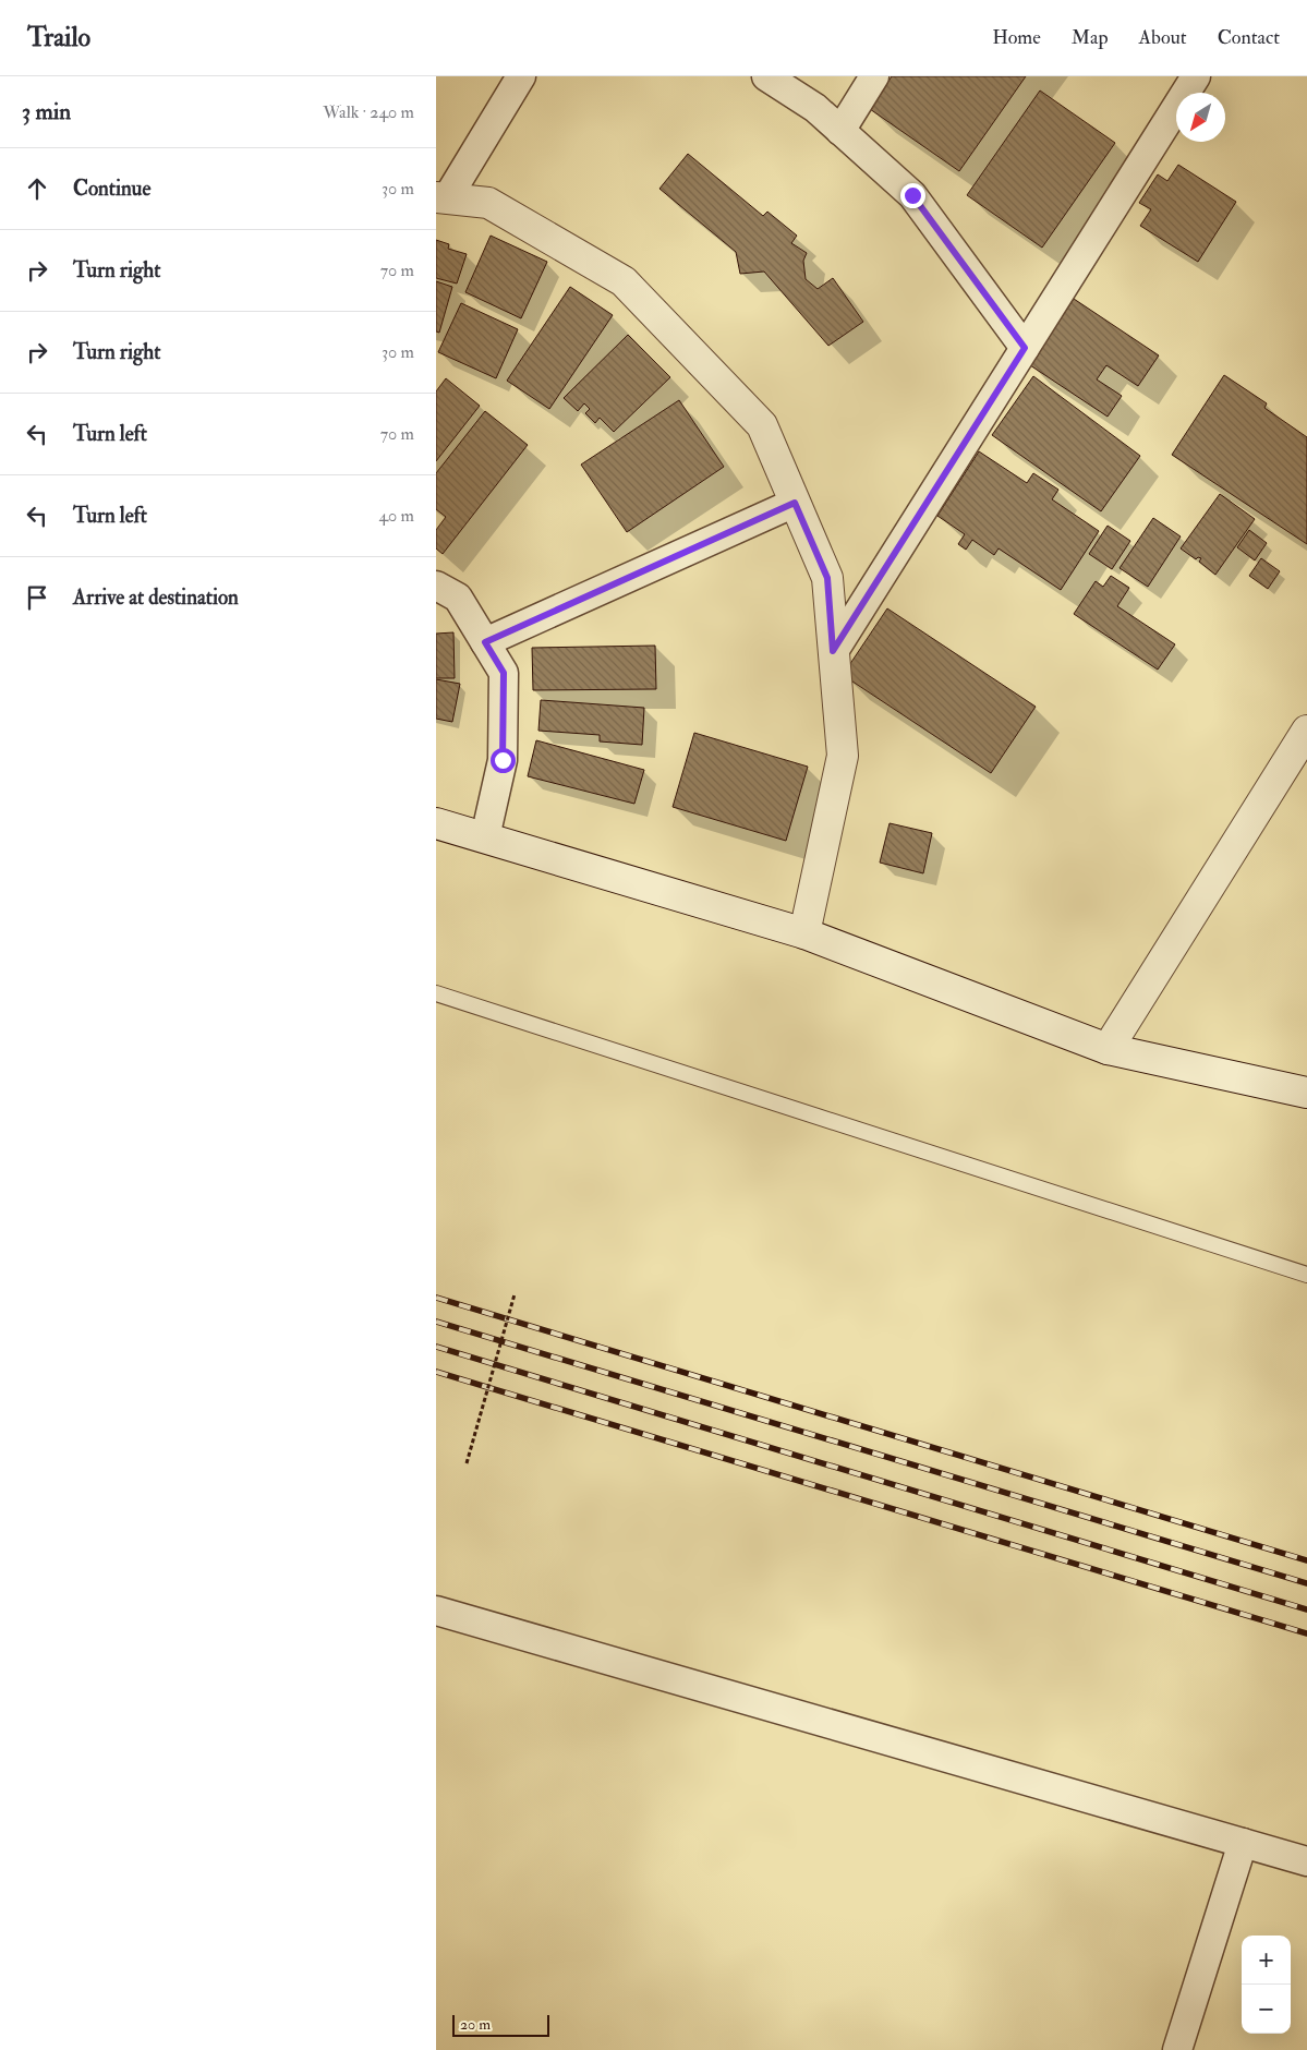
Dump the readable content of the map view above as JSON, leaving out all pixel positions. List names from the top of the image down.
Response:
{
  "scale_bar": "20 m",
  "north": "bottom left",
  "page": {
    "header": "Trailo",
    "nav": [
      "Home",
      "Map",
      "About",
      "Contact"
    ],
    "heading": ["3 min", "Walk · 240 m"],
    "list": [
      ["Continue", "30 m"],
      ["Turn right", "70 m"],
      ["Turn right", "30 m"],
      ["Turn left", "70 m"],
      ["Turn left", "40 m"],
      "Arrive at destination"
    ],
    "map_buttons": ["+", "−"],
    "scale": "20 m"
  }
}
